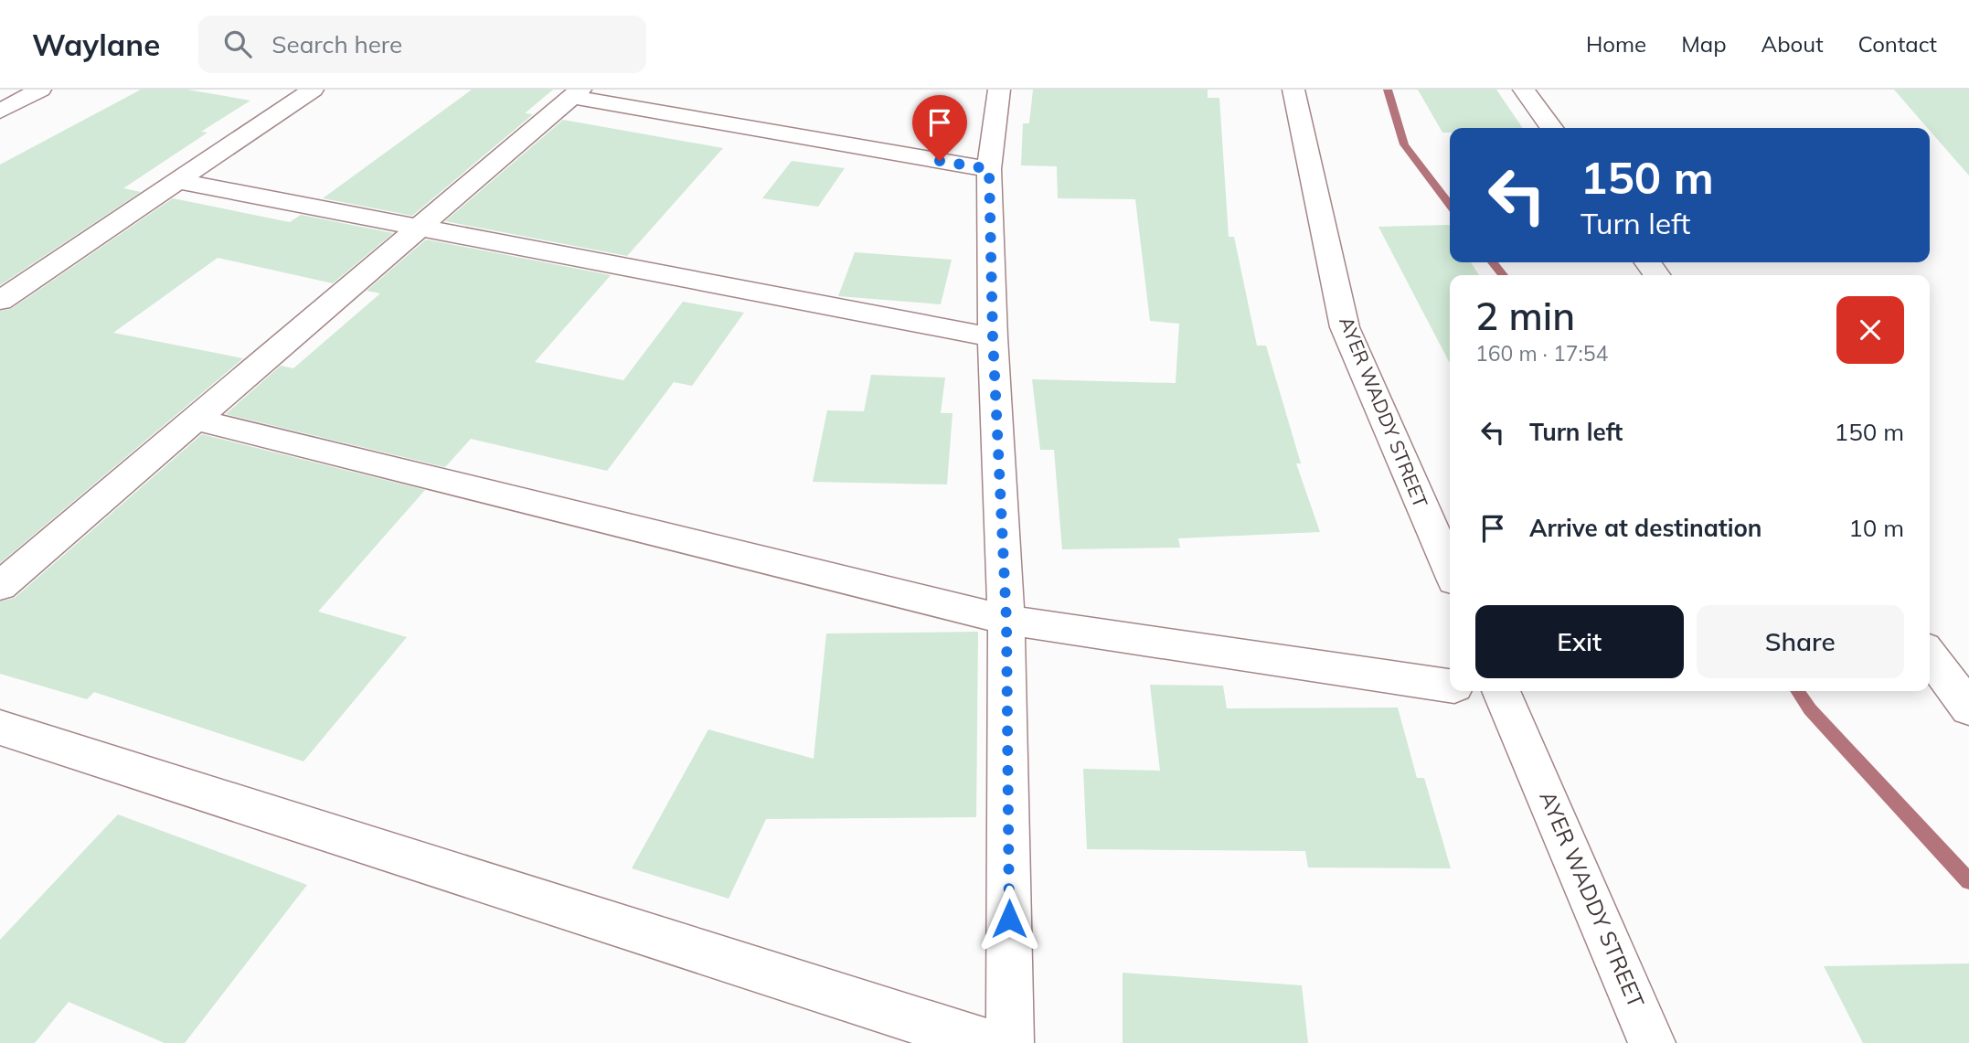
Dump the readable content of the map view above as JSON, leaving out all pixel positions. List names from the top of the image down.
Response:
{
  "streets": {
    "street": ["AYER WADDY STREET"]
  },
  "page": {
    "header": "Waylane",
    "search": "Search here",
    "nav": [
      "Home",
      "Map",
      "About",
      "Contact"
    ],
    "turn": ["150 m", "Turn left"],
    "heading": ["2 min", "160 m · 17:54"],
    "list": [
      {
        "name": "Turn left",
        "value": "150 m"
      },
      {
        "name": "Arrive at destination",
        "value": "10 m"
      }
    ],
    "buttons": ["Exit", "Share"]
  }
}
